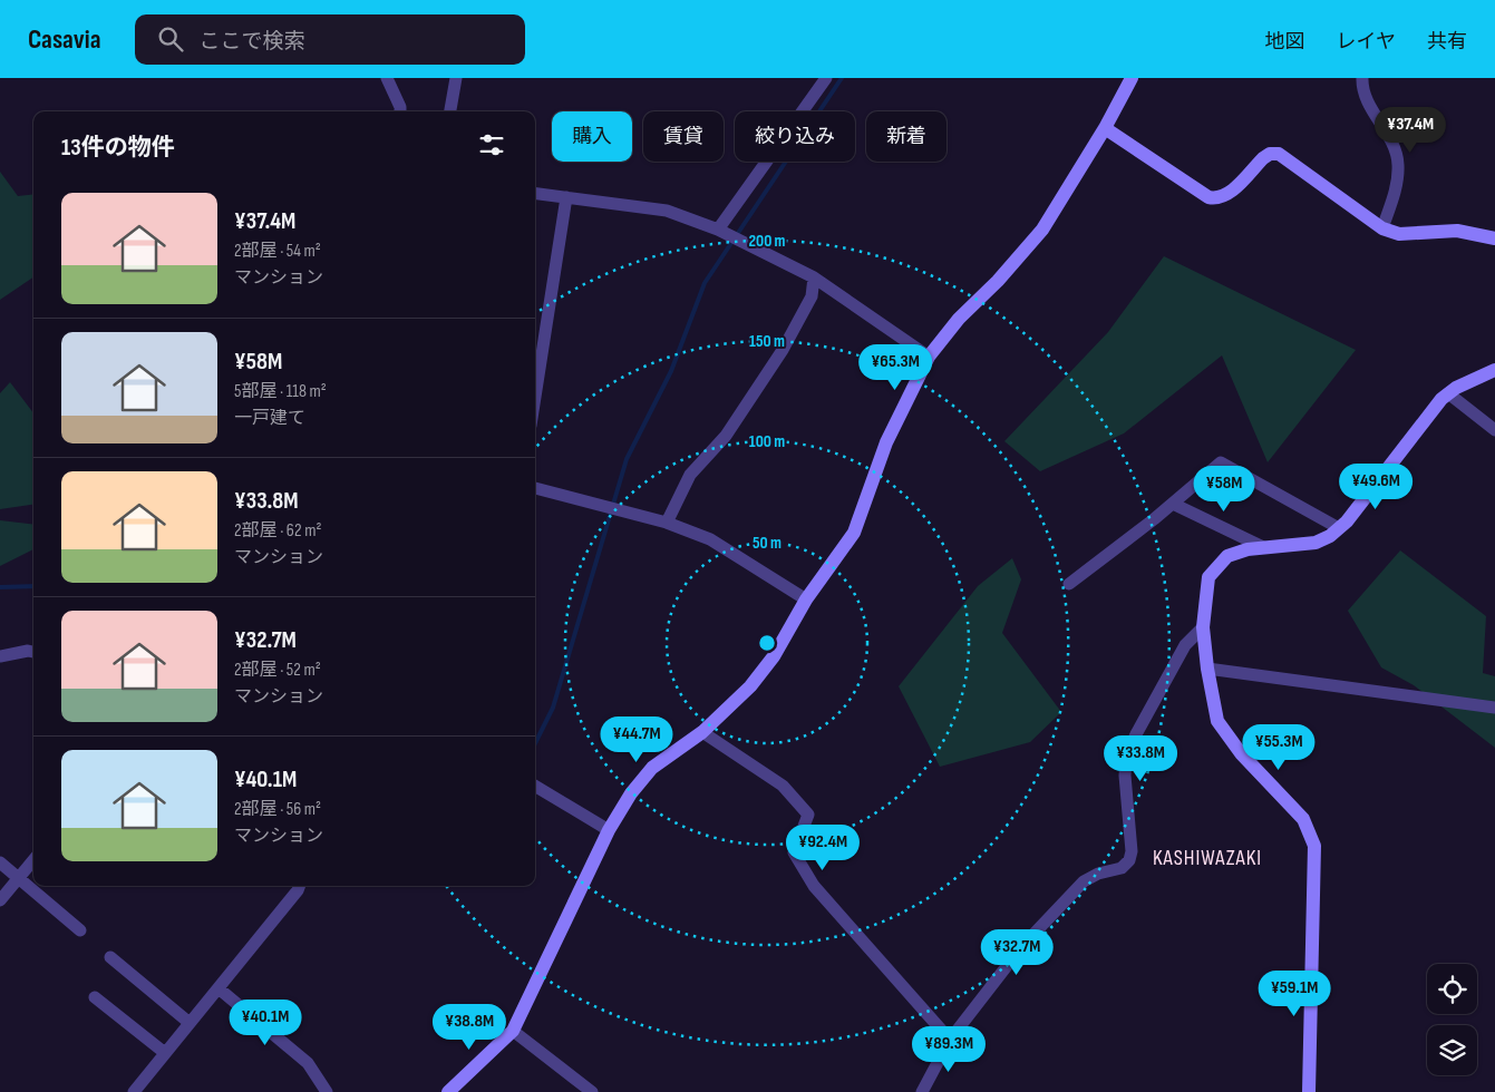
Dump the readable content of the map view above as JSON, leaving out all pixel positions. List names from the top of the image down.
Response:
{
  "districts": ["KASHIWAZAKI"],
  "page": {
    "header": "Casavia",
    "search": "ここで検索",
    "nav": ["地図", "レイヤ", "共有"],
    "price": [
      "¥37.4M",
      "¥65.3M",
      "¥49.6M",
      "¥58M",
      "¥44.7M",
      "¥55.3M",
      "¥33.8M",
      "¥92.4M",
      "¥32.7M",
      "¥59.1M",
      "¥40.1M",
      "¥38.8M",
      "¥89.3M"
    ],
    "chip": [
      "購入",
      "賃貸",
      "絞り込み",
      "新着"
    ],
    "heading": "13件の物件",
    "list": [
      {
        "name": "¥37.4M",
        "note": "2部屋 · 54 m² · マンション"
      },
      {
        "name": "¥58M",
        "note": "5部屋 · 118 m² · 一戸建て"
      },
      {
        "name": "¥33.8M",
        "note": "2部屋 · 62 m² · マンション"
      },
      {
        "name": "¥32.7M",
        "note": "2部屋 · 52 m² · マンション"
      },
      {
        "name": "¥40.1M",
        "note": "2部屋 · 56 m² · マンション"
      }
    ]
  },
  "rings": [
    "200 m",
    "150 m",
    "100 m",
    "50 m"
  ]
}
